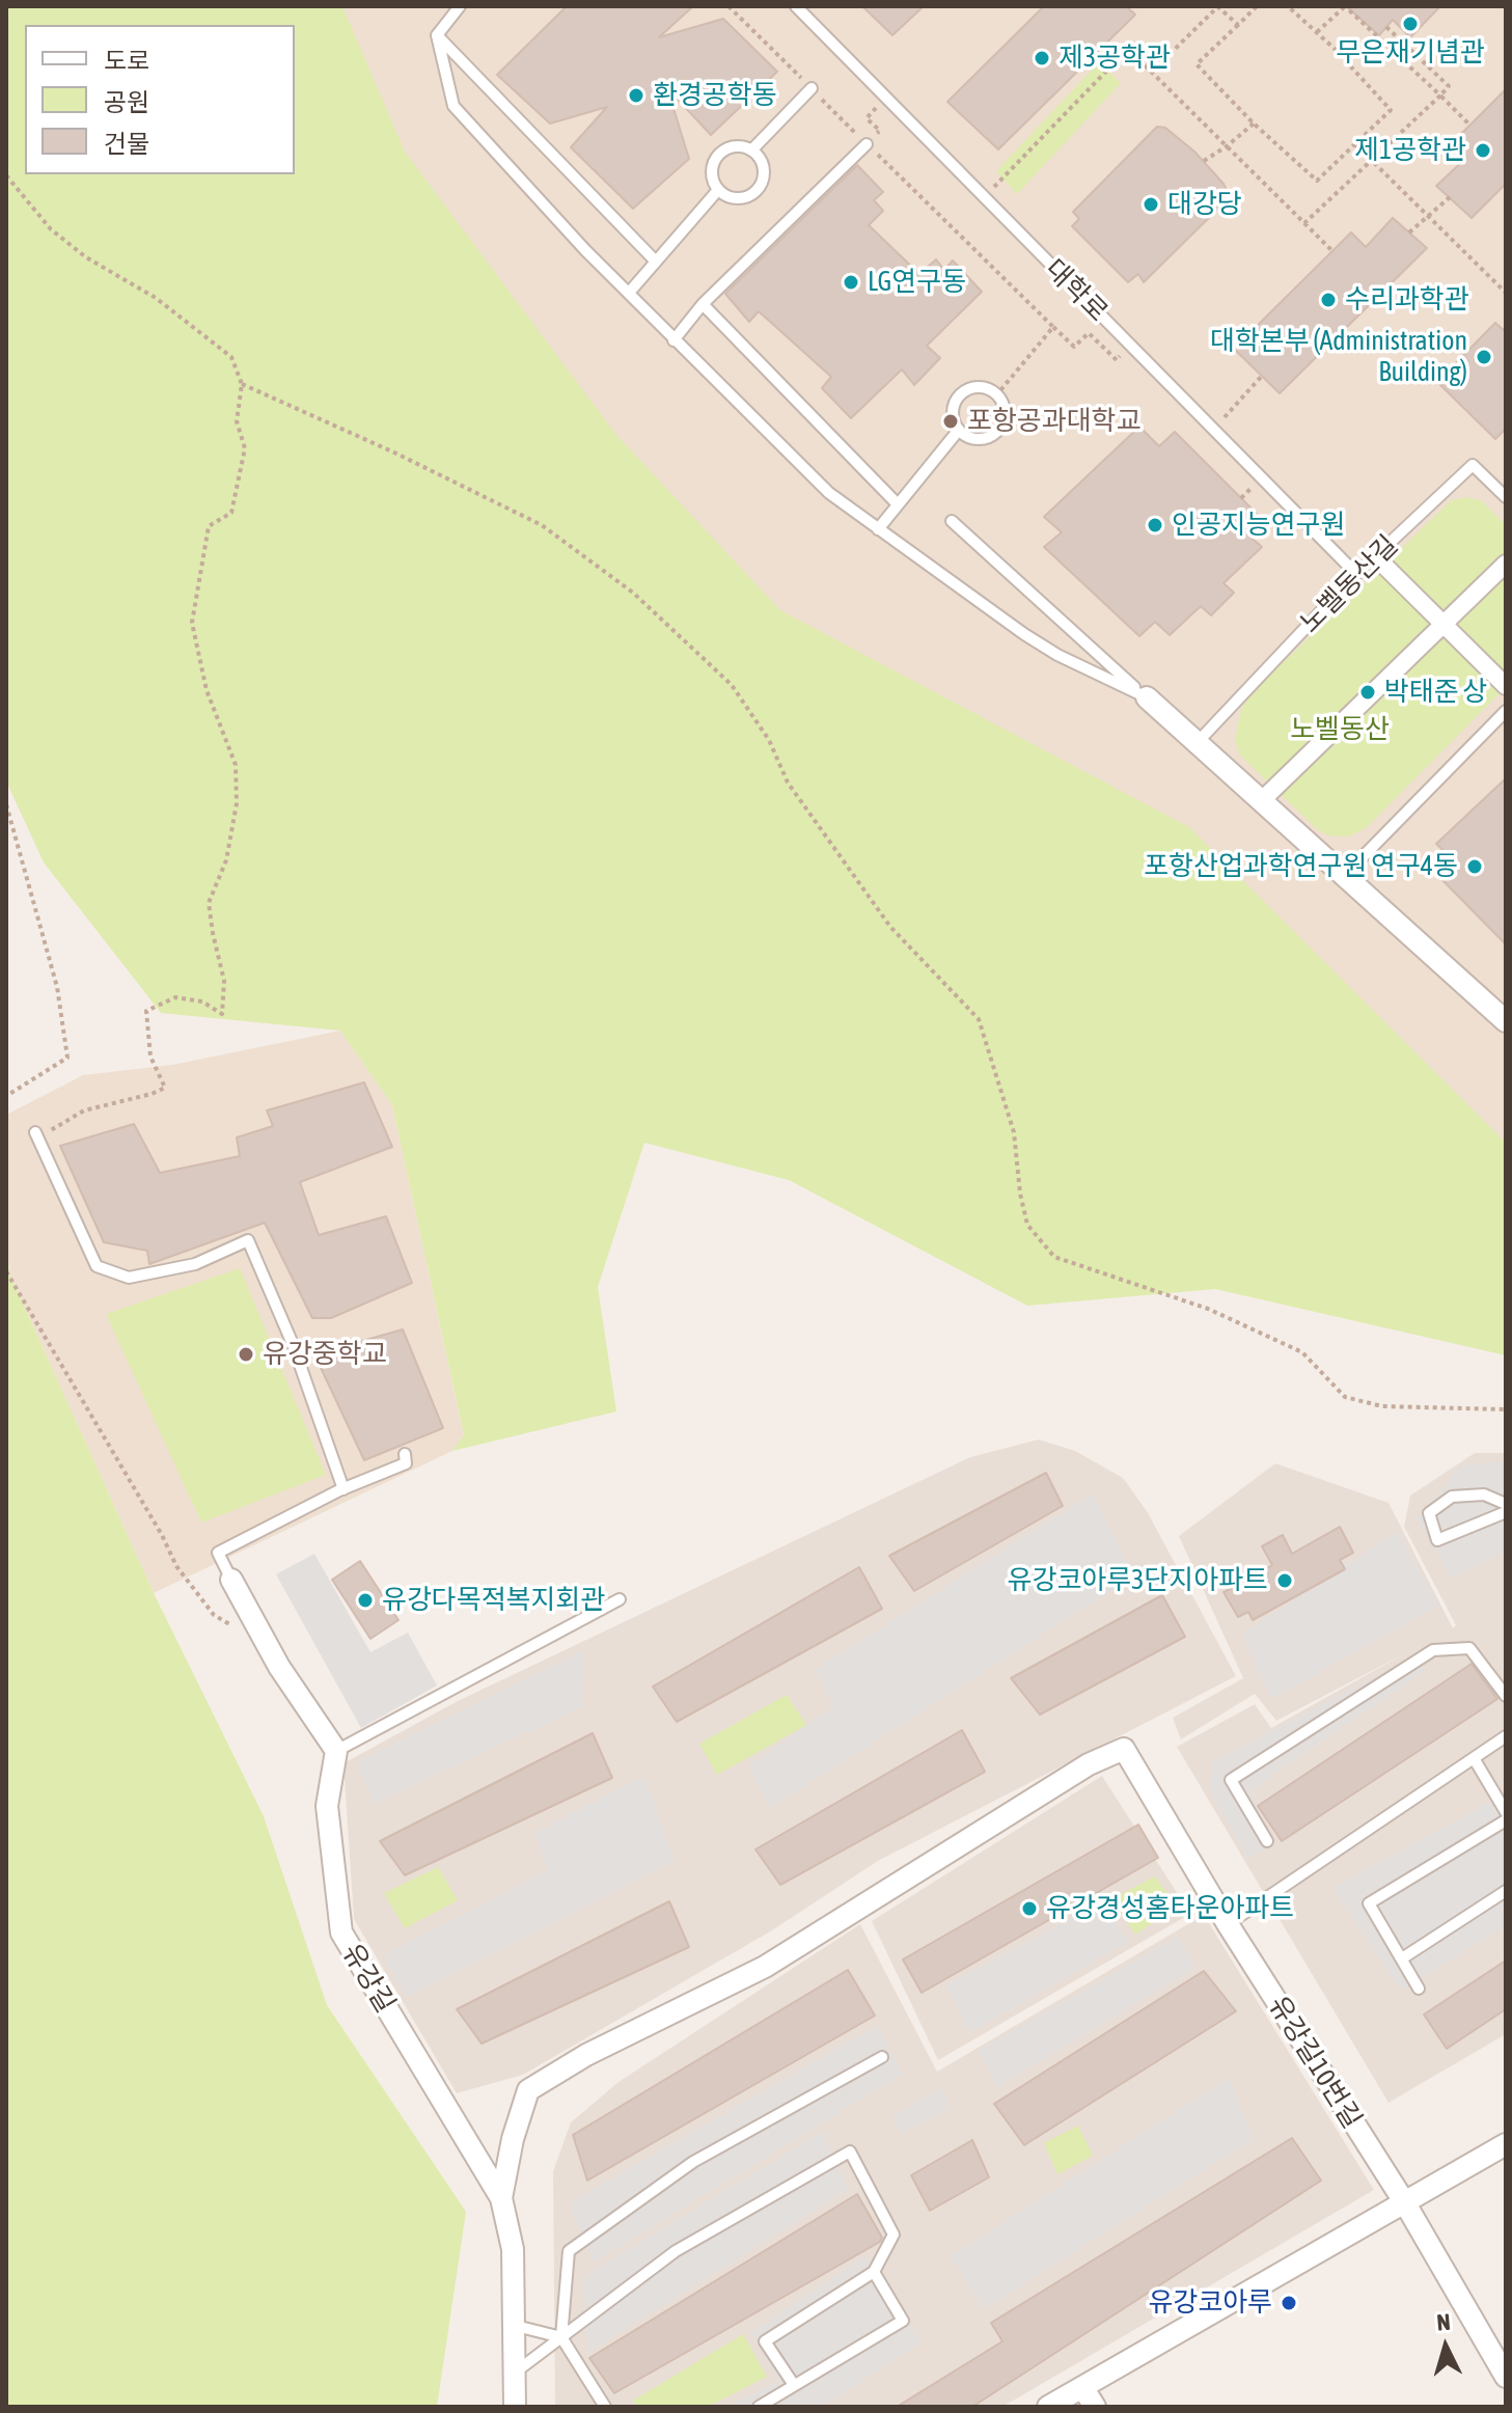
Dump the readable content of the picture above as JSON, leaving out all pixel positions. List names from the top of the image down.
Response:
{
  "streets": {
    "street": ["유강길", "유강길10번길"],
    "lane": ["대학로", "노벨동산길"]
  },
  "crossings": [
    ["대학로", "노벨동산길"],
    ["유강길", "유강길10번길"]
  ],
  "parks": ["노벨동산"],
  "places": [
    "무은재기념관",
    "제3공학관",
    "환경공학동",
    "제1공학관",
    "대강당",
    "LG연구동",
    "수리과학관",
    "대학본부 (Administration Building)",
    "포항공과대학교",
    "인공지능연구원",
    "박태준 상",
    "포항산업과학연구원 연구4동",
    "유강중학교",
    "유강코아루3단지아파트",
    "유강다목적복지회관",
    "유강경성홈타운아파트",
    "유강코아루"
  ],
  "legend": ["도로", "공원", "건물"],
  "north": "top"
}
